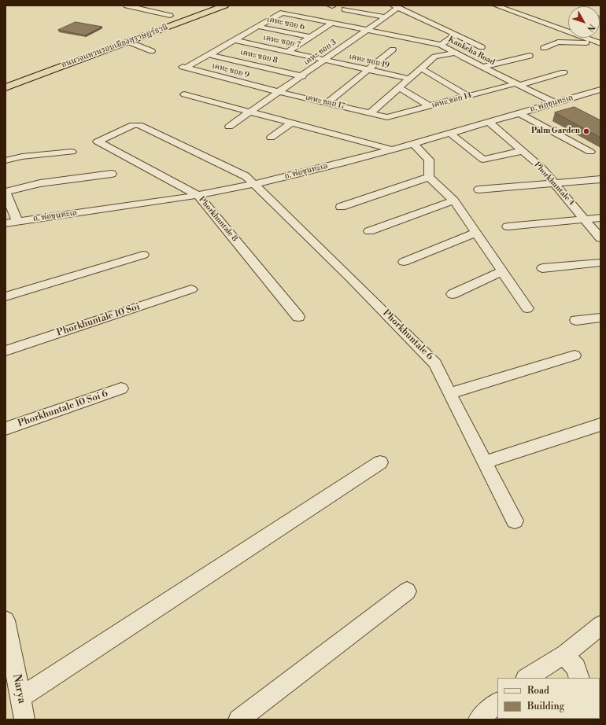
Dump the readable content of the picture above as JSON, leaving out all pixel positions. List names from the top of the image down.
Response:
{
  "streets": {
    "highway": ["ถนนวงแหวนรอบเมืองสุราษฎร์ธานี"],
    "street": [
      "เคหะ ซอย 6",
      "เคหะ ซอย 7",
      "Kankeha Road",
      "เคหะ ขอย 3",
      "เคหะ ขอย 8",
      "เคหะ ขอย 19",
      "เคหะ ขอย 9",
      "เคหะ ขอย 14",
      "เคหะ ขอย 17",
      "ถ. พ่อขุนทะเล",
      "Phorkhuntale 4",
      "Phorkhuntale 8",
      "Phorkhuntale 10 Soi",
      "Phorkhuntale 6",
      "Phorkhuntale 10 Soi 6",
      "Narya"
    ]
  },
  "crossings": [
    ["เคหะ ซอย 7", "เคหะ ขอย 3"],
    ["เคหะ ซอย 7", "เคหะ ขอย 19"],
    ["Kankeha Road", "เคหะ ขอย 3"],
    ["Kankeha Road", "เคหะ ขอย 14"],
    ["Kankeha Road", "ถ. พ่อขุนทะเล"],
    ["เคหะ ขอย 3", "เคหะ ขอย 8"],
    ["เคหะ ขอย 3", "เคหะ ขอย 19"],
    ["เคหะ ขอย 3", "เคหะ ขอย 9"],
    ["เคหะ ขอย 3", "เคหะ ขอย 17"],
    ["เคหะ ขอย 9", "เคหะ ขอย 17"],
    ["เคหะ ขอย 14", "เคหะ ขอย 17"],
    ["ถ. พ่อขุนทะเล", "Phorkhuntale 4"],
    ["ถ. พ่อขุนทะเล", "Phorkhuntale 8"],
    ["ถ. พ่อขุนทะเล", "Phorkhuntale 6"],
    ["Phorkhuntale 8", "Phorkhuntale 6"]
  ],
  "places": ["Palm Garden"],
  "legend": ["Road", "Building"],
  "north": "bottom right"
}
